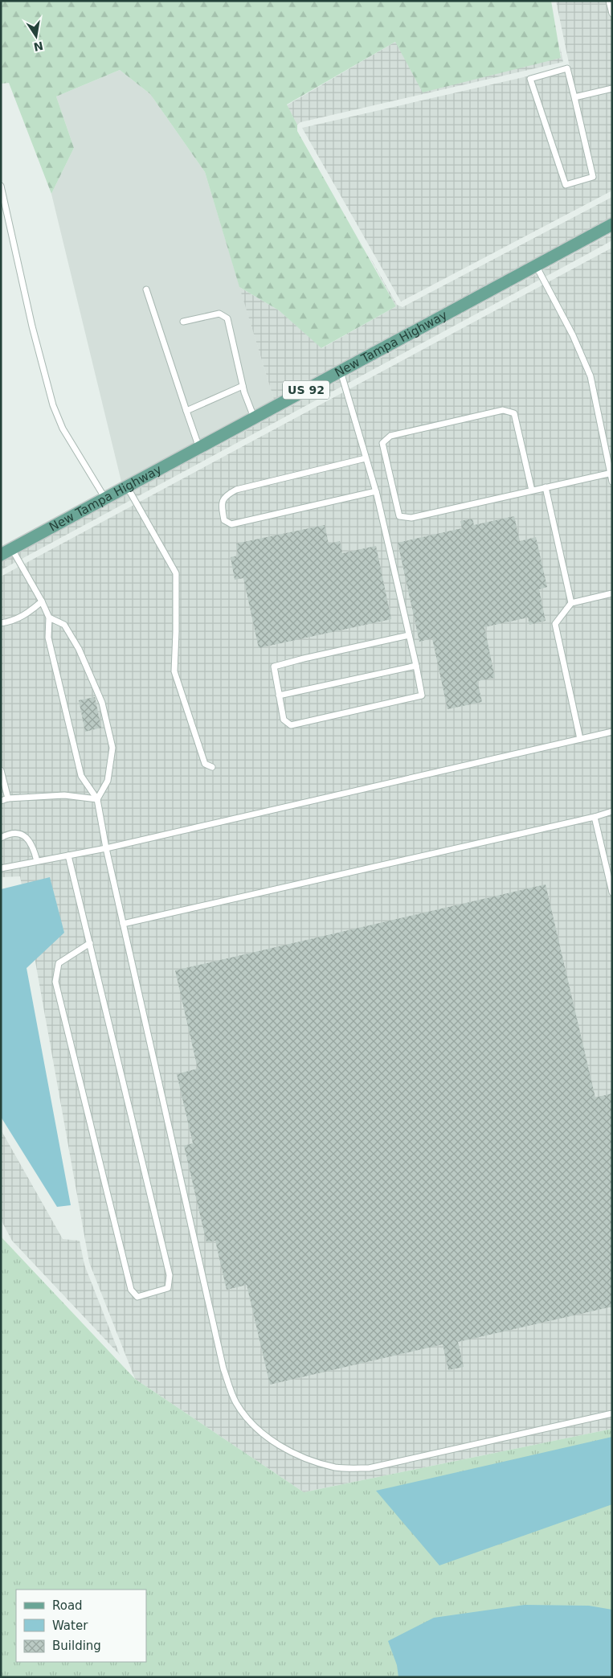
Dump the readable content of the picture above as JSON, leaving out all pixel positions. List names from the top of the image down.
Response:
{
  "streets": {
    "main road": ["New Tampa Highway", "US 92"]
  },
  "legend": ["Road", "Water", "Building"],
  "north": "bottom"
}
